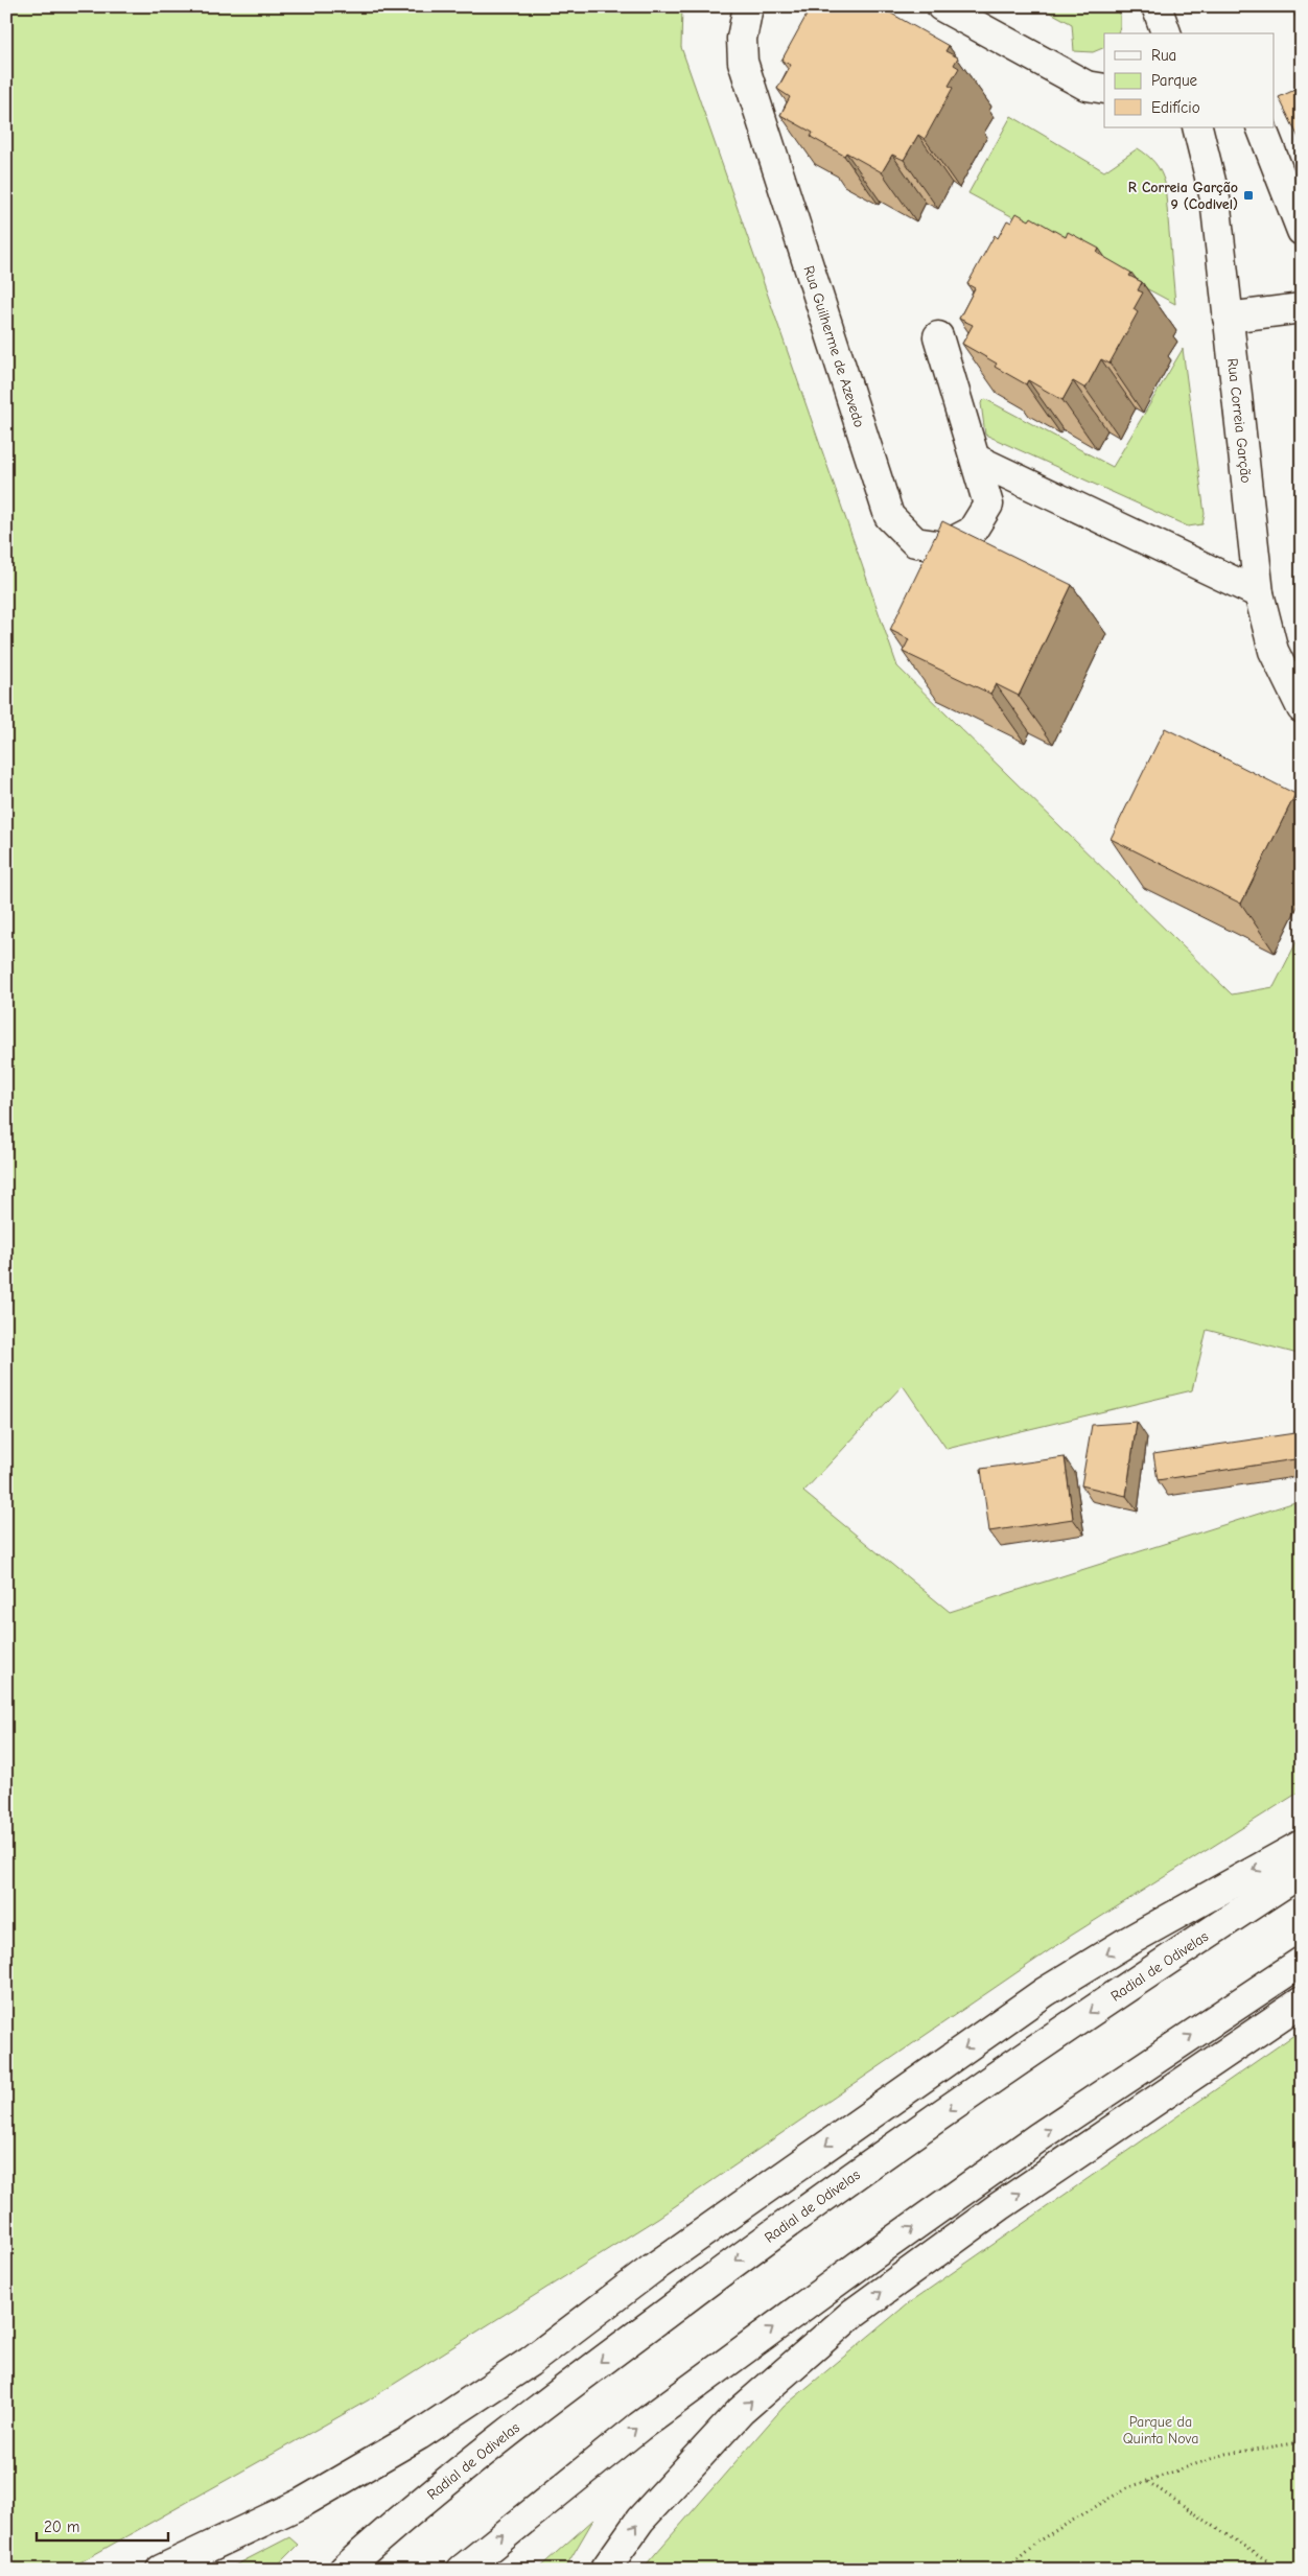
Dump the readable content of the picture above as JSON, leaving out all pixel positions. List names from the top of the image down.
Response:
{
  "streets": {
    "main road": ["Rua Guilherme de Azevedo", "Rua Correia Garção", "Radial de Odivelas"]
  },
  "parks": ["Parque da Quinta Nova"],
  "places": {
    "transit": ["R Correia Garção 9 (Codivel)"]
  },
  "legend": ["Rua", "Parque", "Edifício"],
  "scale_bar": "20 m"
}
